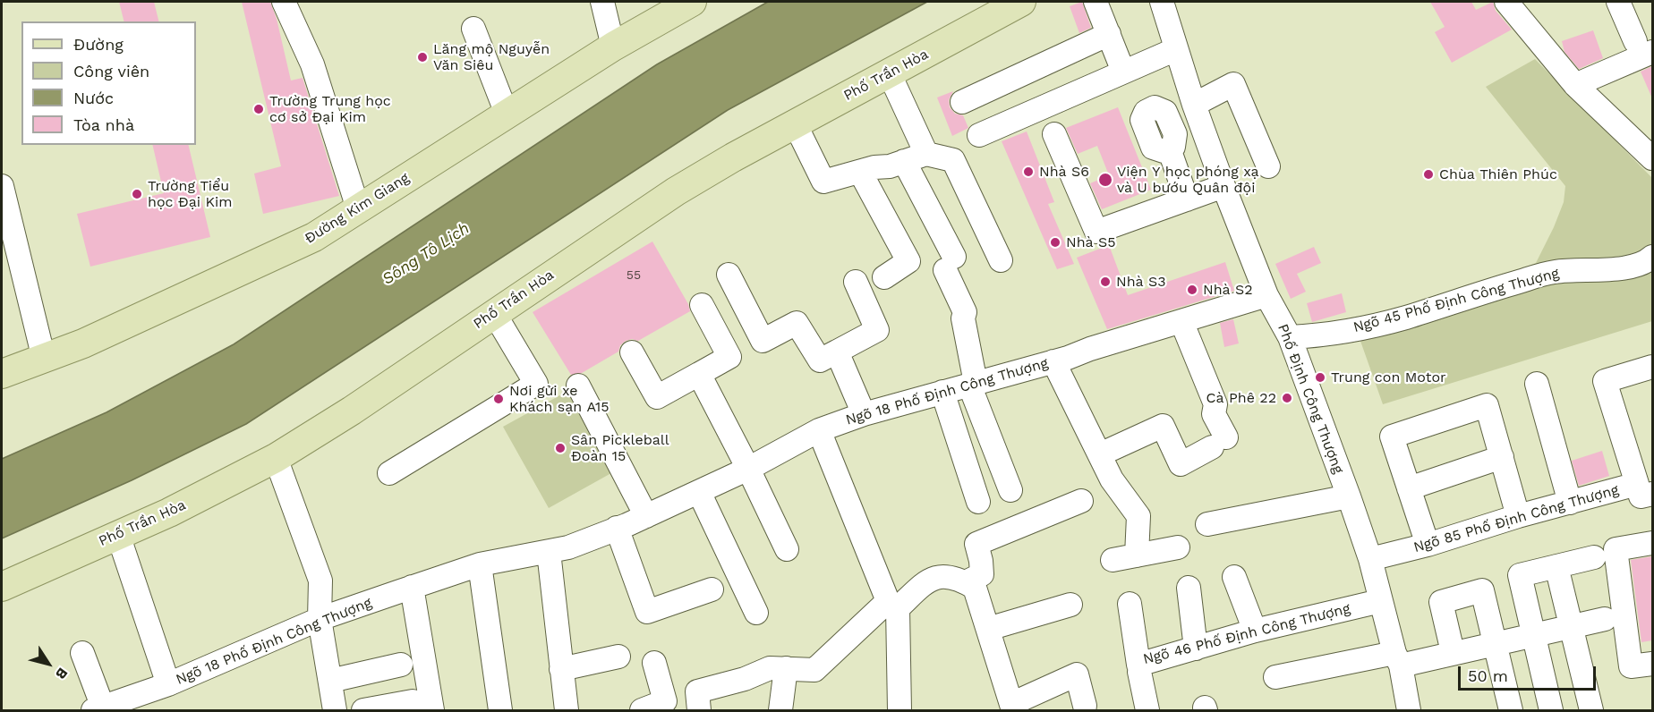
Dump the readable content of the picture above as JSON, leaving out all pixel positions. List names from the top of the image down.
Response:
{
  "streets": {
    "main road": ["Phố Trần Hòa", "Đường Kim Giang"],
    "street": [
      "Ngõ 45 Phố Định Công Thượng",
      "Ngõ 18 Phố Định Công Thượng",
      "Phố Định Công Thượng",
      "Ngõ 85 Phố Định Công Thượng",
      "Ngõ 46 Phố Định Công Thượng"
    ]
  },
  "crossings": [
    ["Ngõ 45 Phố Định Công Thượng", "Phố Định Công Thượng"],
    ["Ngõ 18 Phố Định Công Thượng", "Phố Định Công Thượng"],
    ["Phố Định Công Thượng", "Ngõ 85 Phố Định Công Thượng"],
    ["Phố Định Công Thượng", "Ngõ 46 Phố Định Công Thượng"]
  ],
  "water": ["Sông Tô Lịch"],
  "places": [
    "Lăng mộ Nguyễn Văn Siêu",
    "Trường Trung học cơ sở Đại Kim",
    "Nhà S6",
    "Chùa Thiên Phúc",
    "Viện Y học phóng xạ và U bướu Quân đội",
    "Trường Tiểu học Đại Kim",
    "Nhà S5",
    "Nhà S3",
    "Nhà S2",
    "Trung con Motor",
    "Cà Phê 22",
    "Nơi gửi xe Khách sạn A15",
    "Sân Pickleball Đoàn 15"
  ],
  "house_numbers": ["55"],
  "legend": [
    "Đường",
    "Công viên",
    "Nước",
    "Tòa nhà"
  ],
  "scale_bar": "50 m",
  "north": "bottom right"
}
